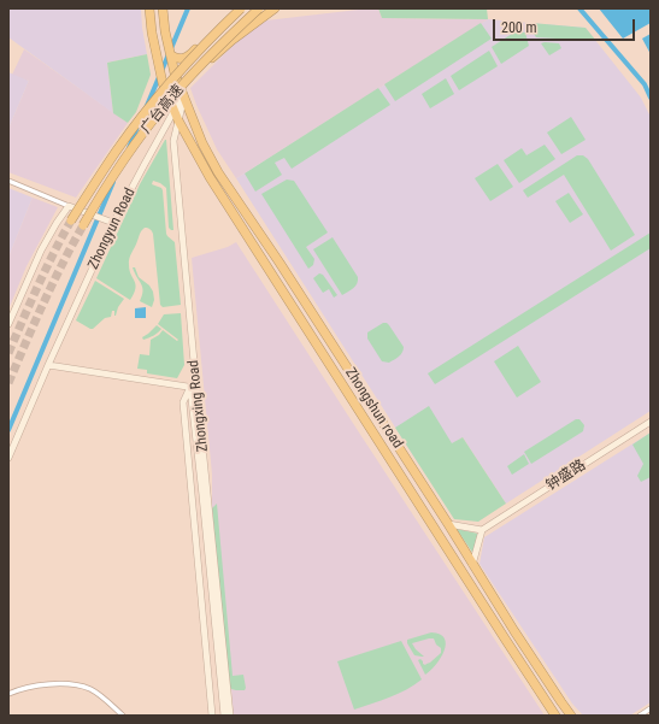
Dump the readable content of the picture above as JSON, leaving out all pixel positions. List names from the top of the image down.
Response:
{
  "streets": {
    "highway": ["广台高速", "Zhongshun road"],
    "main road": ["Zhongyun Road", "Zhongxing Road", "钟盛路"]
  },
  "crossings": [
    ["Zhongyun Road", "Zhongxing Road"],
    ["Zhongyun Road", "Zhongshun road"],
    ["Zhongxing Road", "Zhongshun road"]
  ],
  "scale_bar": "200 m"
}
